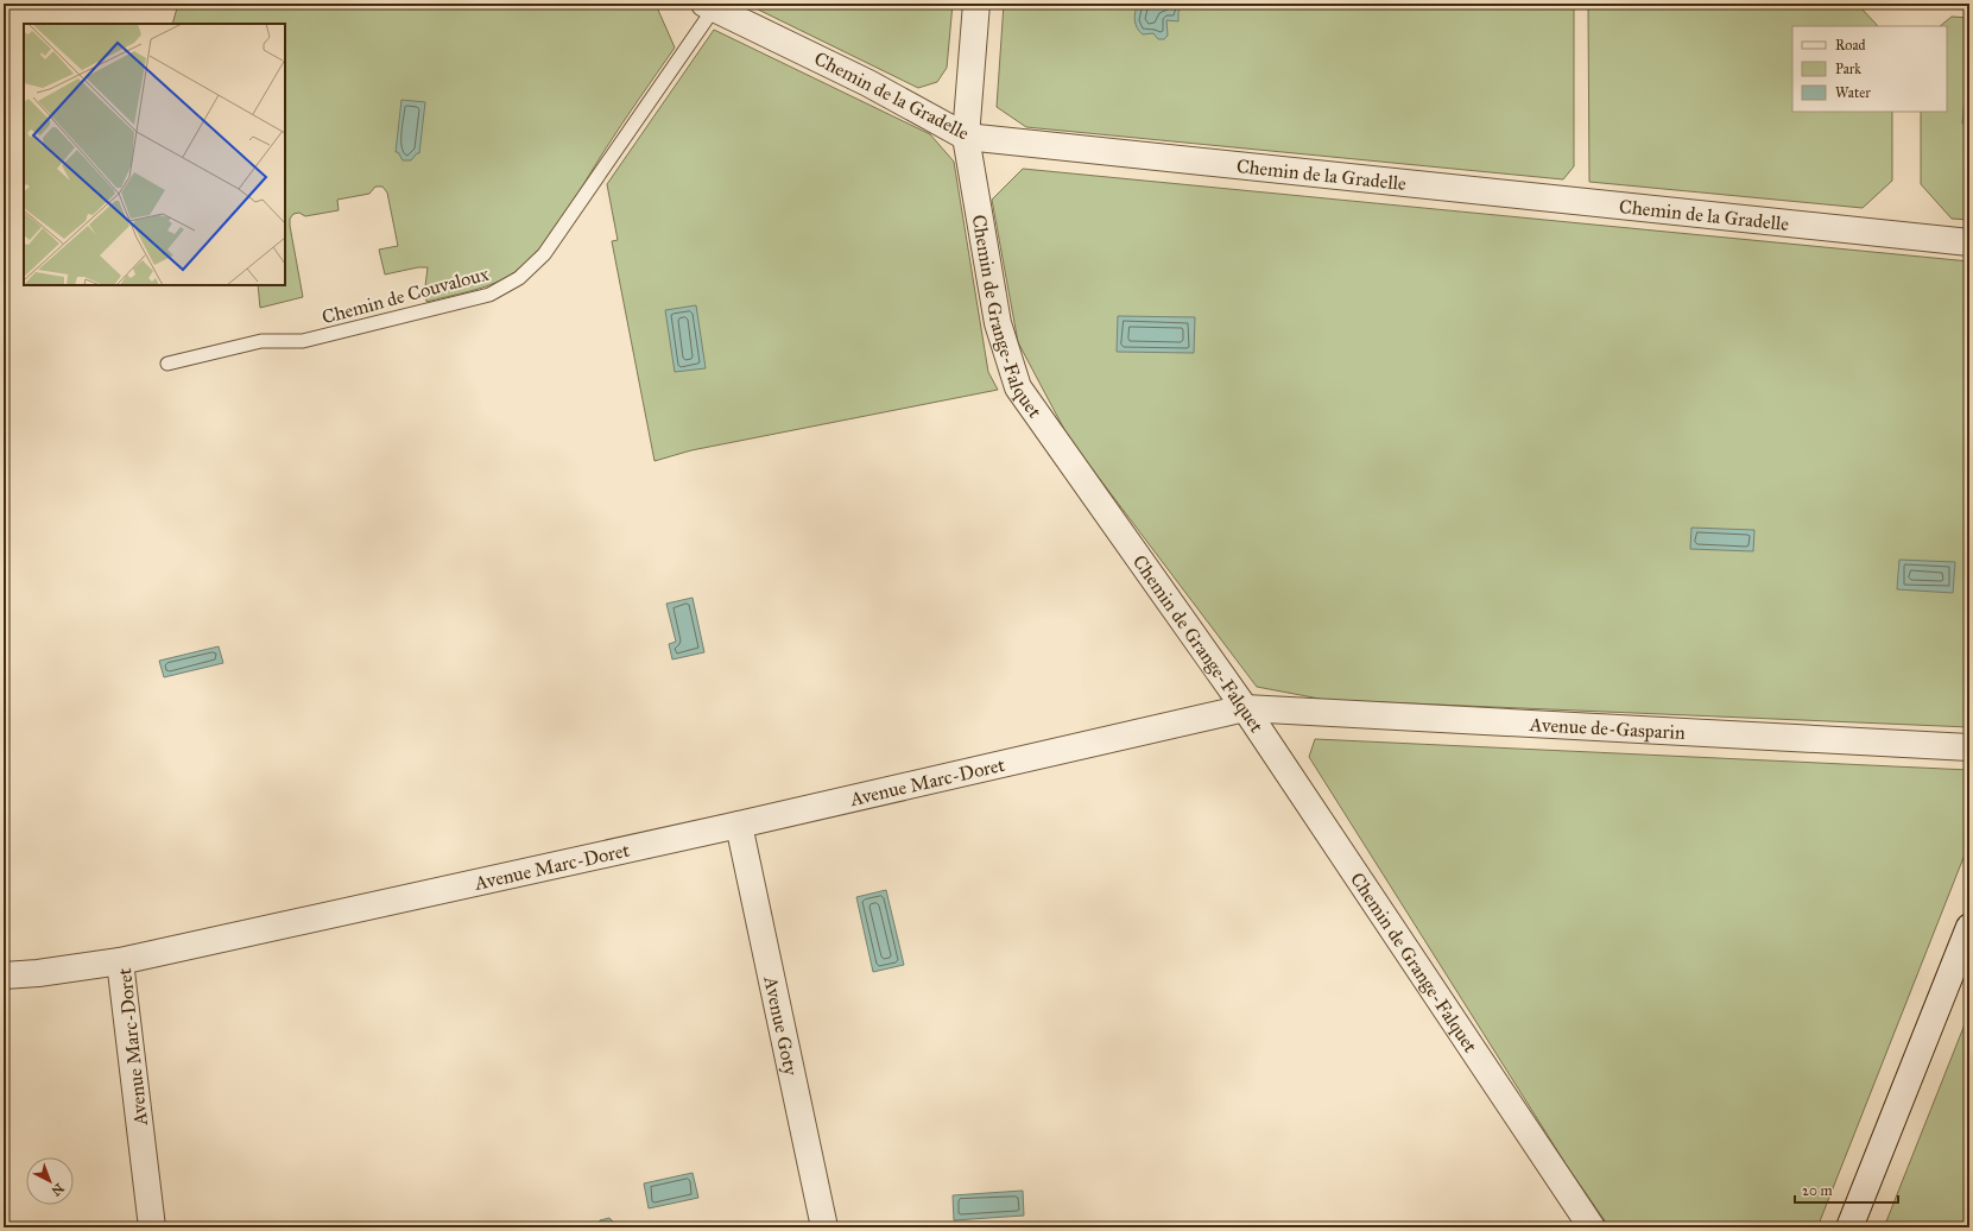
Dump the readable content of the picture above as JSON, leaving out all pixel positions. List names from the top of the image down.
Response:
{
  "streets": {
    "street": [
      "Chemin de la Gradelle",
      "Chemin de Grange-Falquet",
      "Avenue de-Gasparin",
      "Avenue Marc-Doret",
      "Avenue Goty"
    ],
    "lane": ["Chemin de Couvaloux"]
  },
  "crossings": [
    ["Chemin de la Gradelle", "Chemin de Couvaloux"],
    ["Chemin de la Gradelle", "Chemin de Grange-Falquet"],
    ["Chemin de Grange-Falquet", "Avenue de-Gasparin"],
    ["Chemin de Grange-Falquet", "Avenue Marc-Doret"],
    ["Avenue de-Gasparin", "Avenue Marc-Doret"],
    ["Avenue Marc-Doret", "Avenue Goty"]
  ],
  "legend": ["Road", "Park", "Water"],
  "scale_bar": "20 m",
  "north": "bottom right"
}
